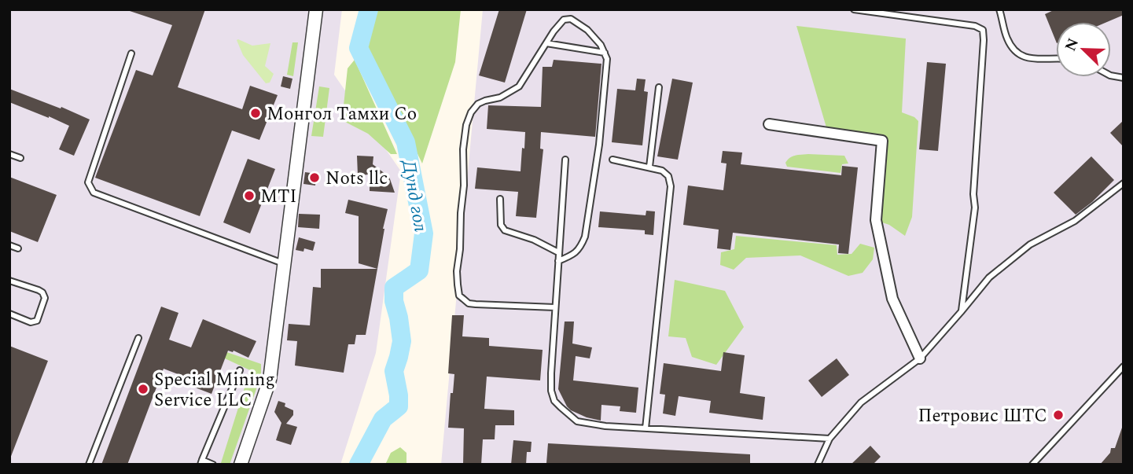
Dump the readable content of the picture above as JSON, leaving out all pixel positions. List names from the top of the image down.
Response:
{
  "water": ["Дунд гол"],
  "places": [
    "Монгол Тамхи Со",
    "Nots llc",
    "MTI",
    "Special Mining Service LLC",
    "Петровис ШТС"
  ],
  "north": "top left"
}
